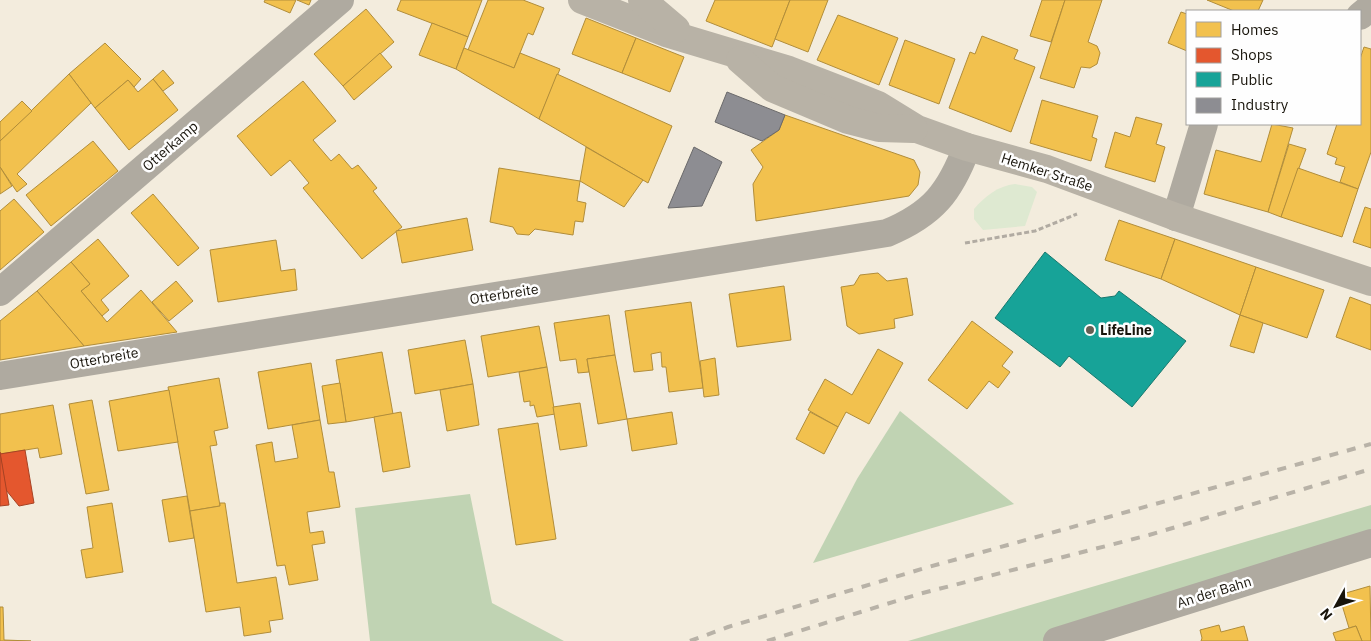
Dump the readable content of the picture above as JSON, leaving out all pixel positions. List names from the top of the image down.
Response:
{
  "streets": {
    "main road": ["Hemker Straße"],
    "street": ["Otterkamp", "Otterbreite", "An der Bahn"]
  },
  "crossings": [
    ["Hemker Straße", "Otterbreite"]
  ],
  "places": ["LifeLine"],
  "legend": [
    "Homes",
    "Shops",
    "Public",
    "Industry"
  ],
  "north": "bottom left"
}
